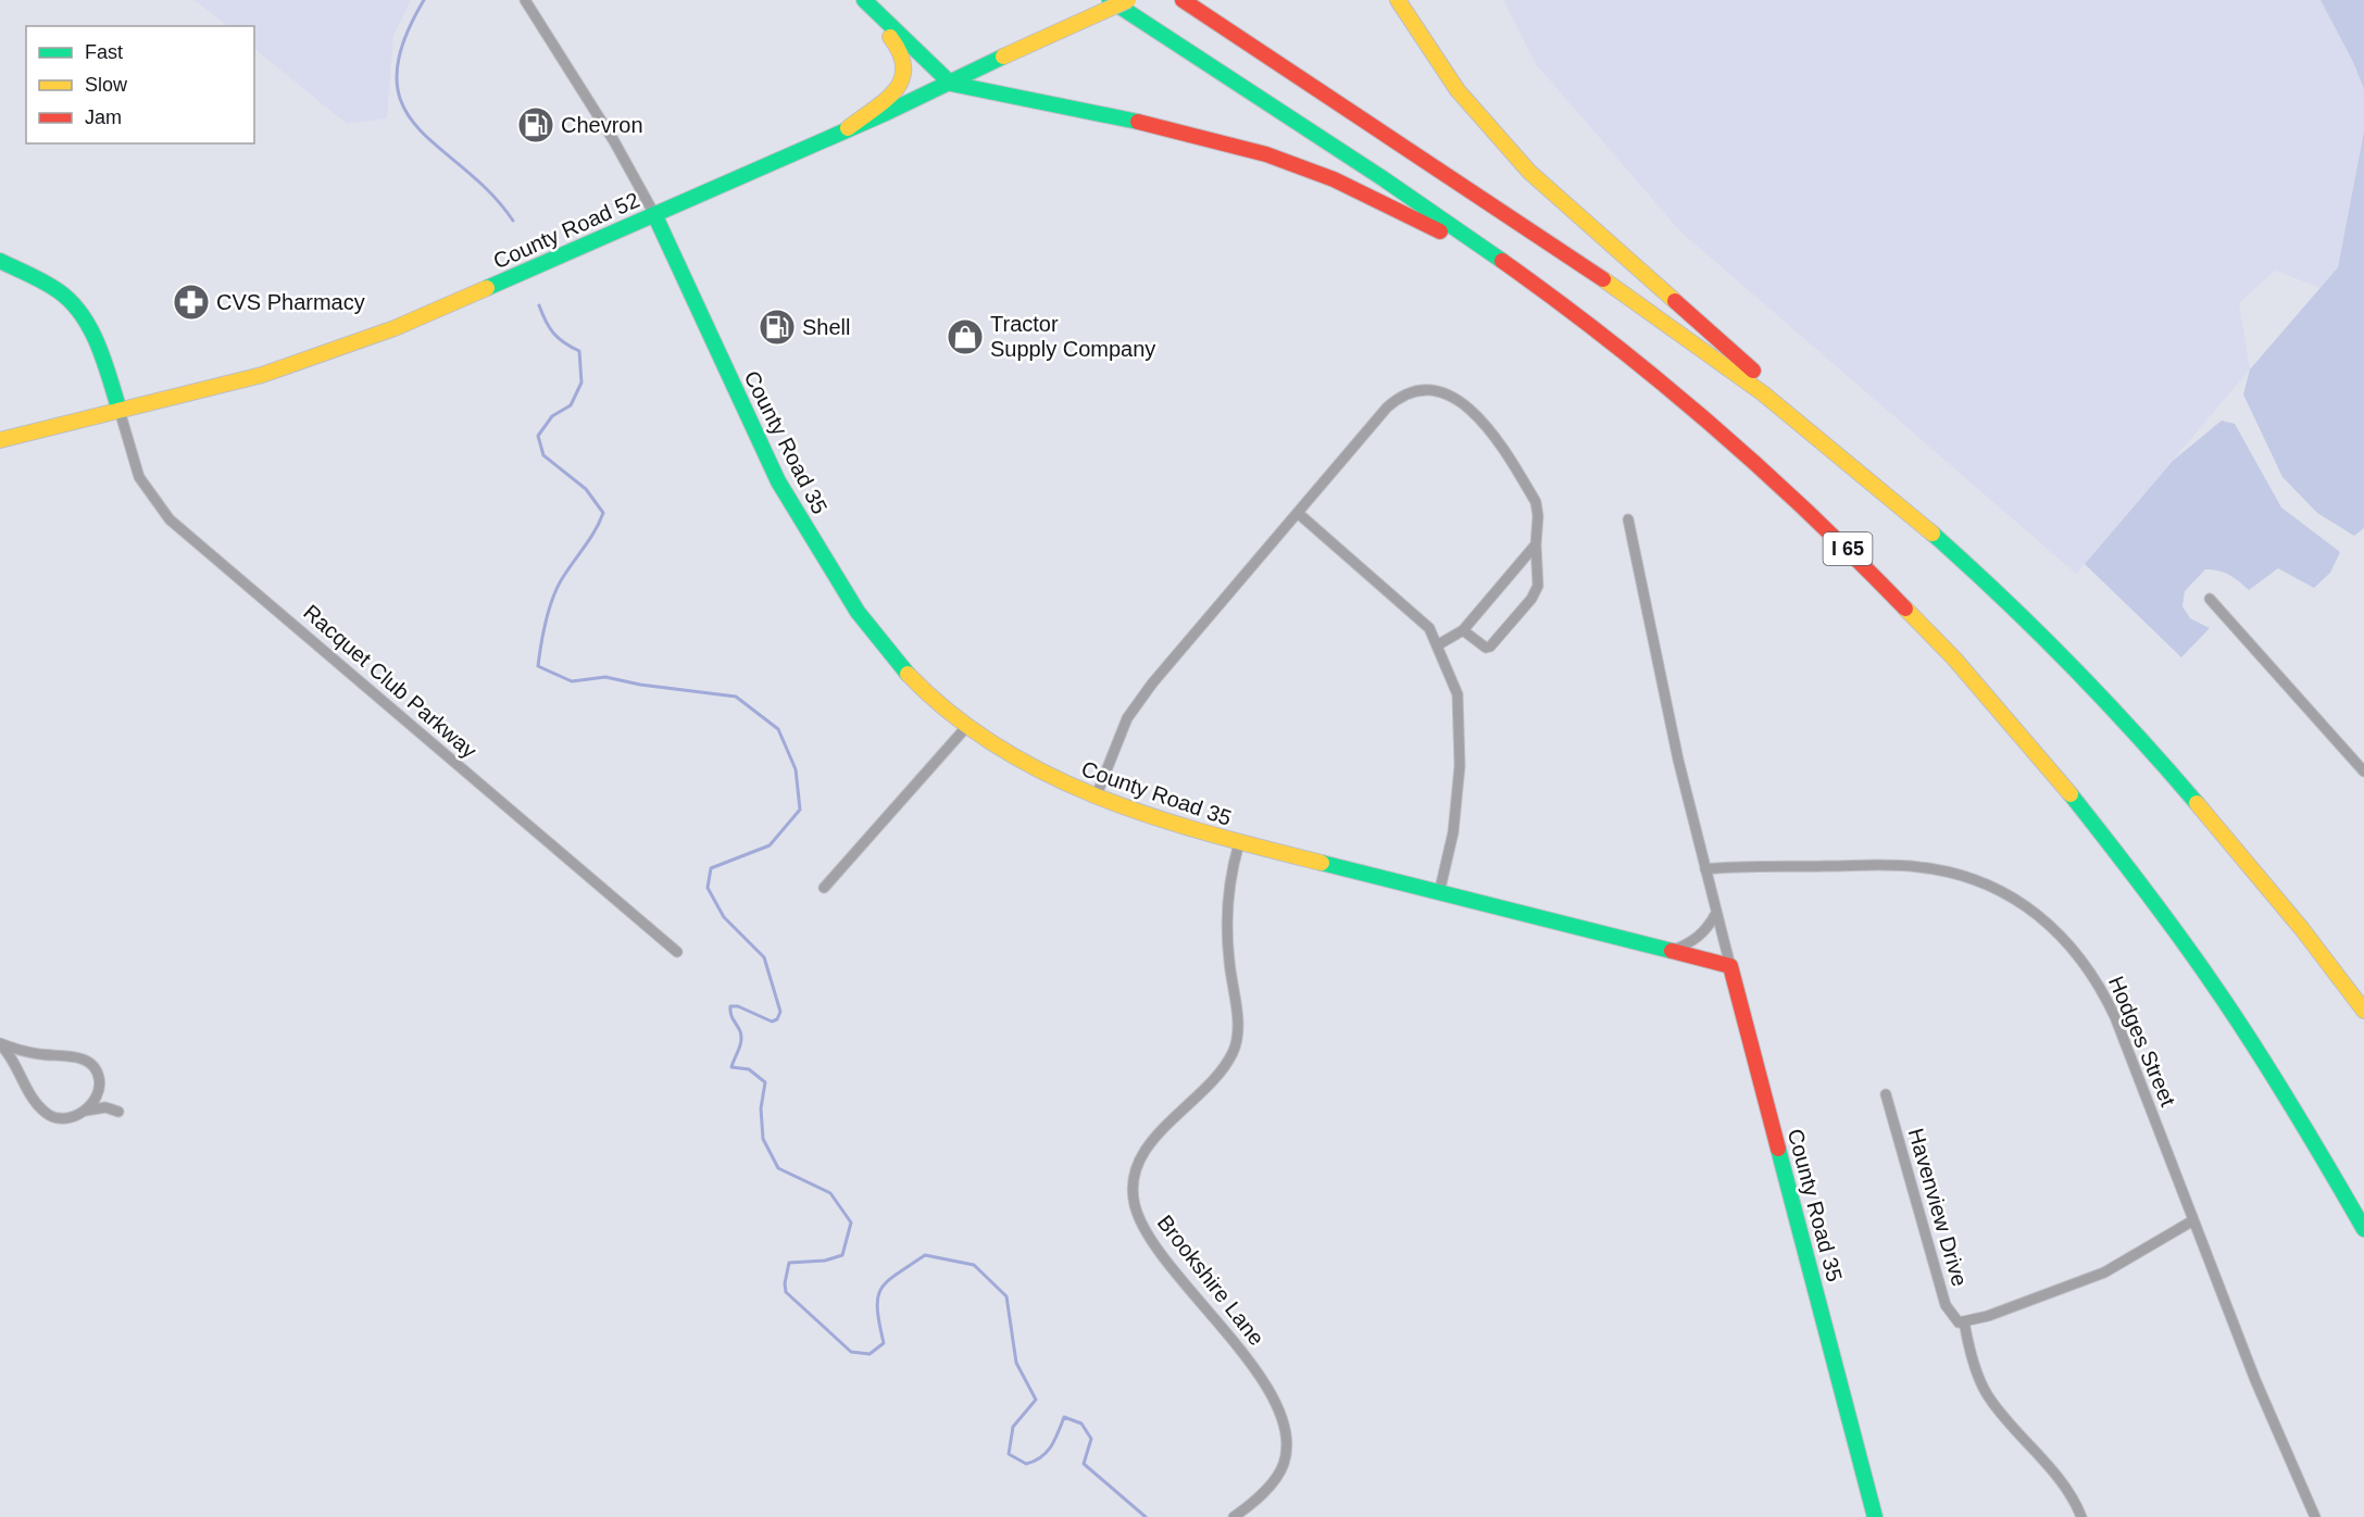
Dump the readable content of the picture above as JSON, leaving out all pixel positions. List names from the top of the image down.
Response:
{
  "streets": {
    "main road": ["County Road 52", "County Road 35", "I 65"],
    "street": [
      "Racquet Club Parkway",
      "Hodges Street",
      "Havenview Drive",
      "Brookshire Lane"
    ]
  },
  "crossings": [
    ["County Road 52", "County Road 35"],
    ["County Road 52", "Racquet Club Parkway"],
    ["County Road 35", "Brookshire Lane"]
  ],
  "places": {
    "fuel station": ["Chevron", "Shell"],
    "pharmacy": ["CVS Pharmacy"],
    "shop": ["Tractor Supply Company"]
  },
  "legend": ["Fast", "Slow", "Jam"]
}
